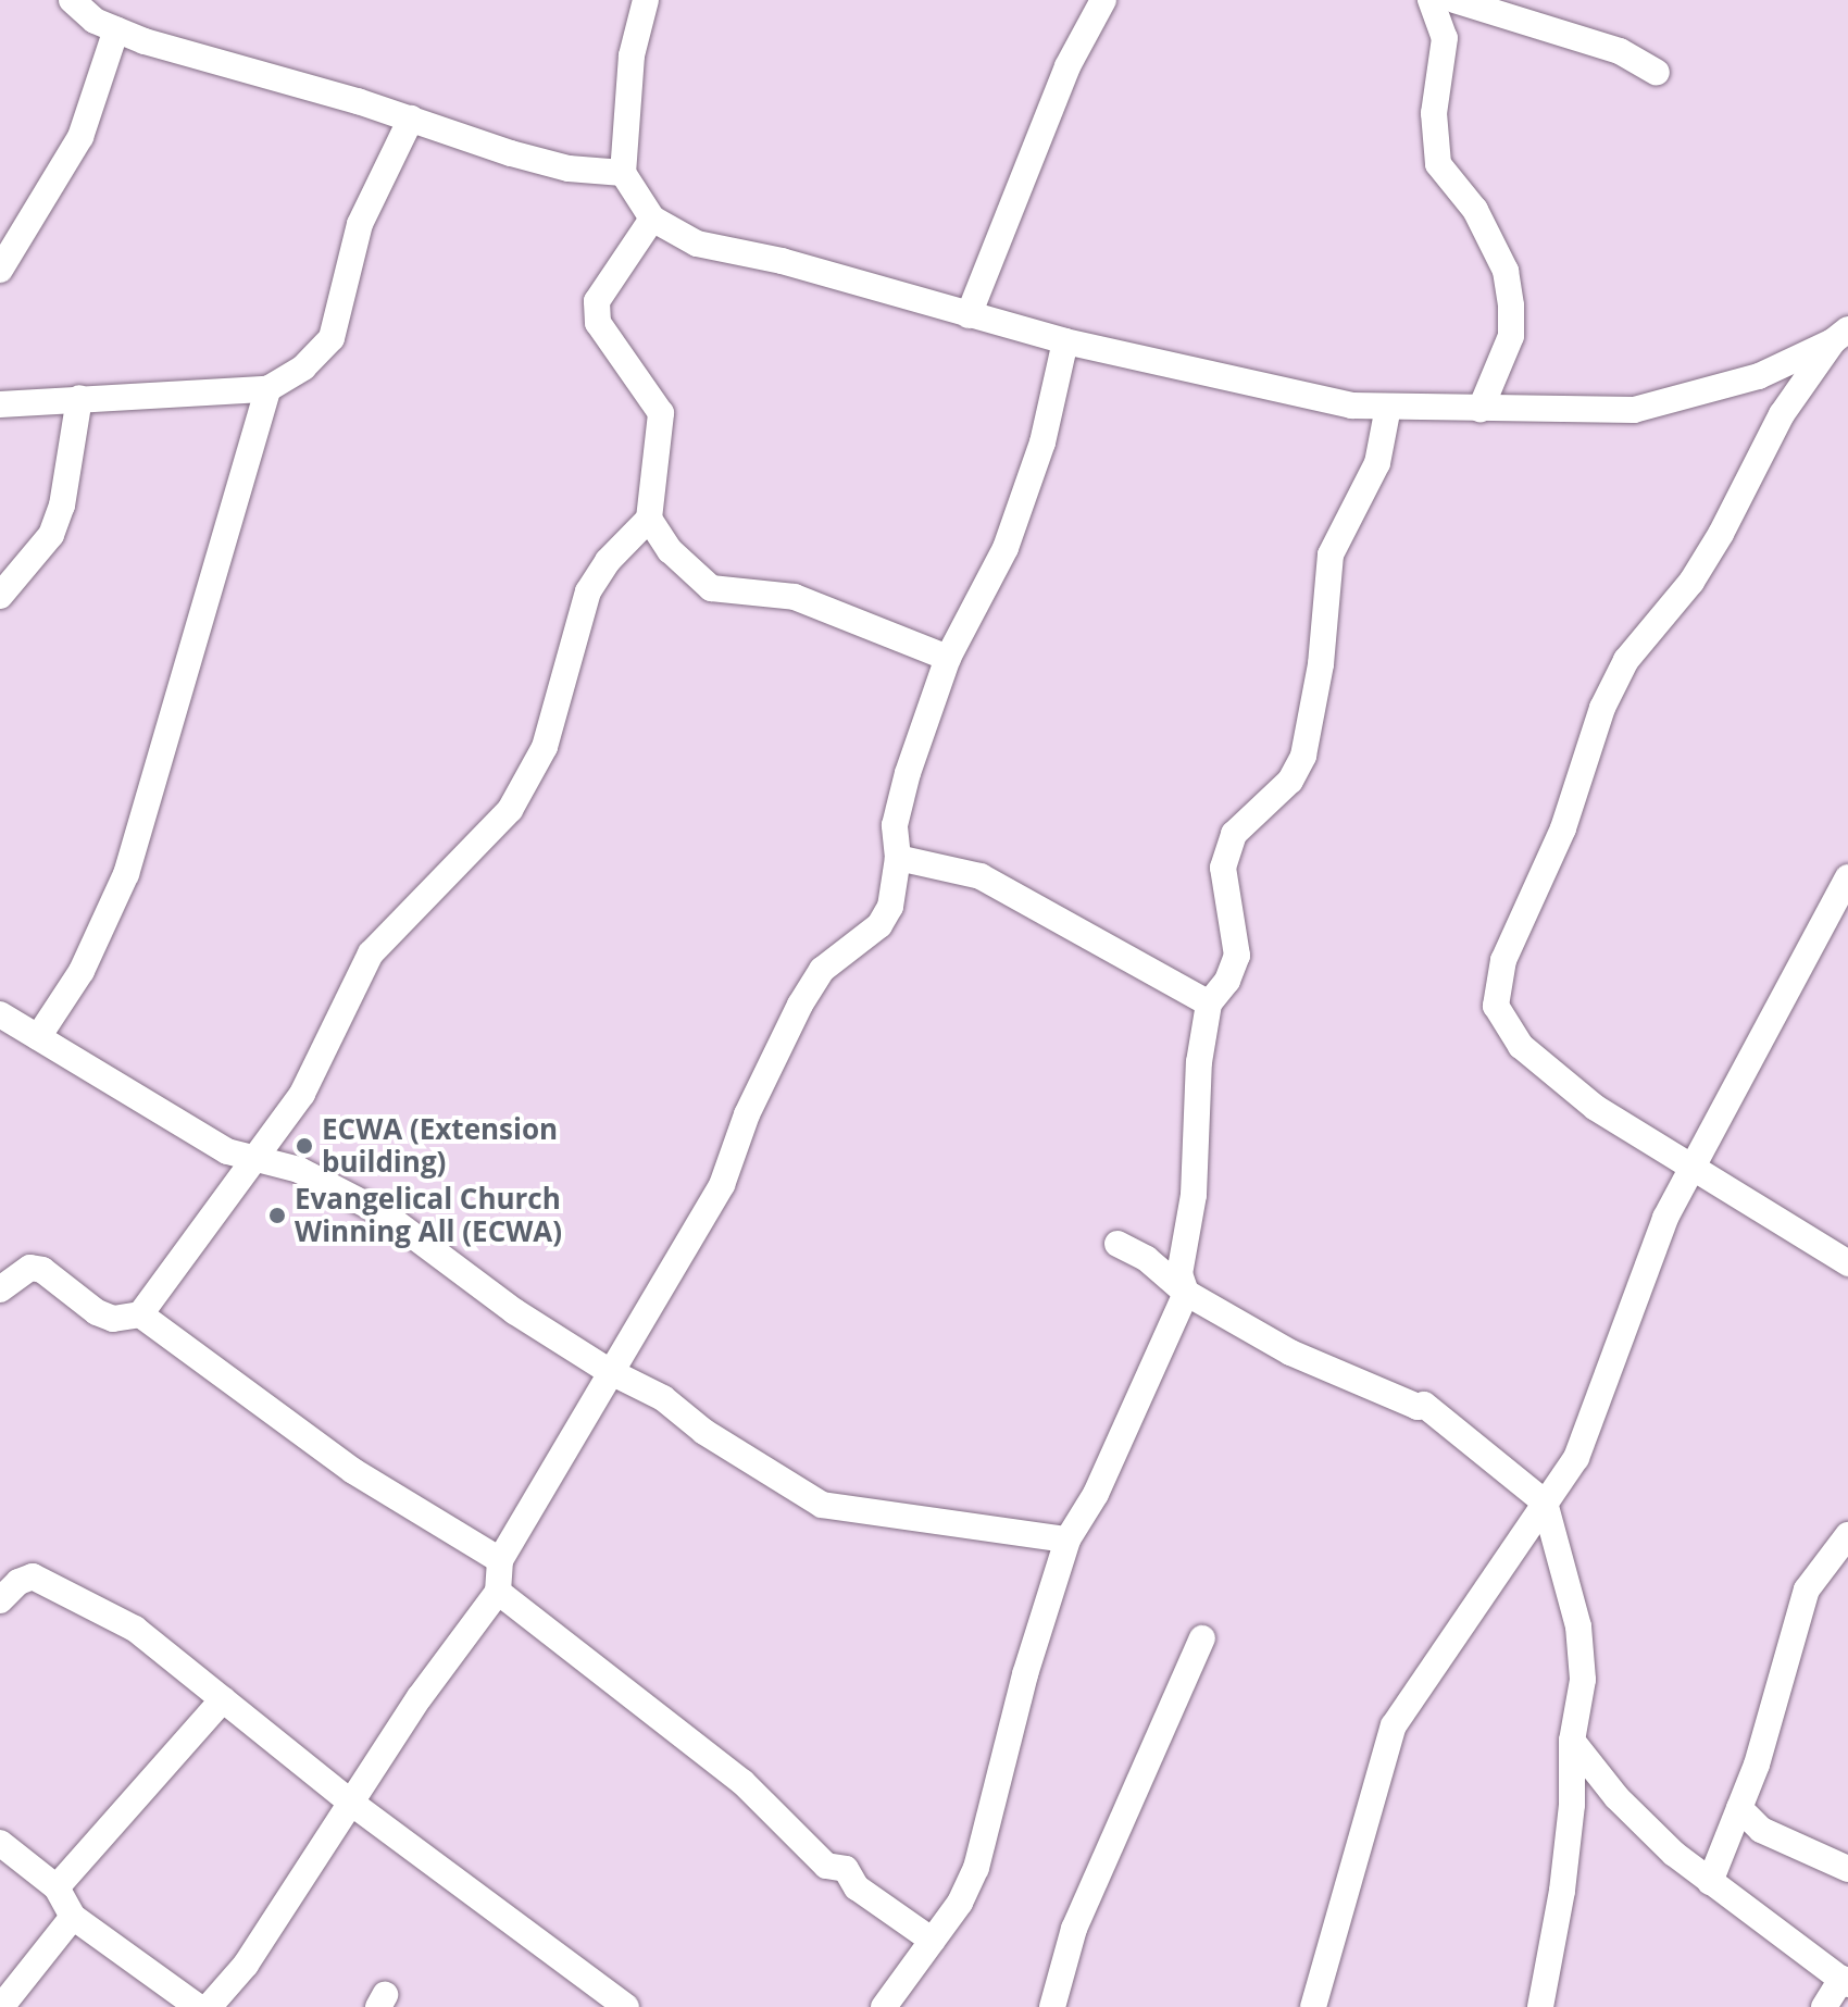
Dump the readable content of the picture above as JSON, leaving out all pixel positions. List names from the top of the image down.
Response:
{
  "places": ["ECWA (Extension building)", "Evangelical Church Winning All (ECWA)"]
}
